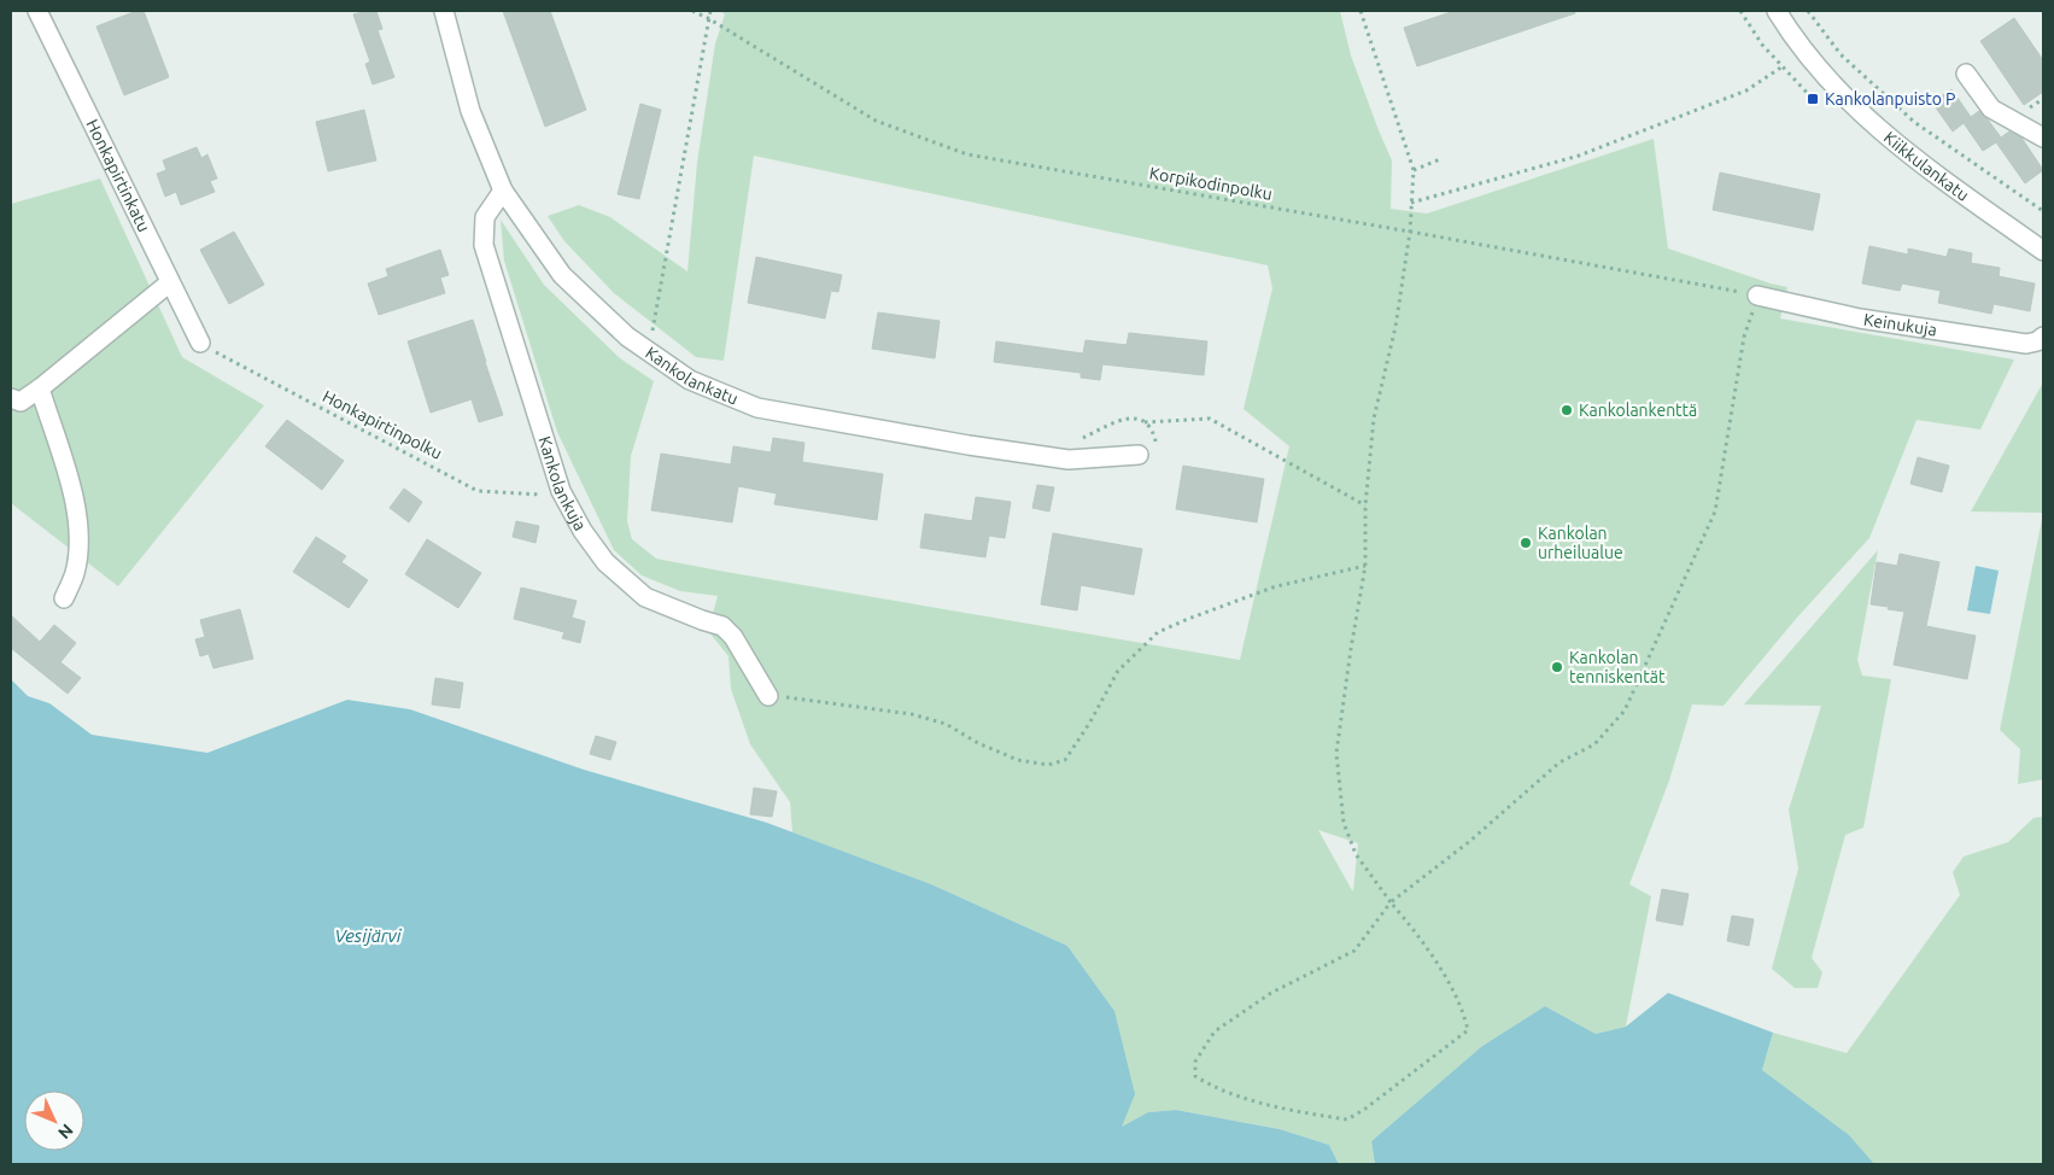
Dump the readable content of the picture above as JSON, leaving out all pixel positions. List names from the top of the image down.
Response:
{
  "streets": {
    "street": [
      "Kiikkulankatu",
      "Honkapirtinkatu",
      "Keinukuja",
      "Kankolankatu",
      "Kankolankuja"
    ],
    "path": ["Korpikodinpolku", "Honkapirtinpolku"]
  },
  "crossings": [
    ["Honkapirtinkatu", "Honkapirtinpolku"],
    ["Korpikodinpolku", "Keinukuja"],
    ["Kankolankatu", "Kankolankuja"],
    ["Honkapirtinpolku", "Kankolankuja"]
  ],
  "water": ["Vesijärvi"],
  "places": {
    "transit": ["Kankolanpuisto P"],
    "other": ["Kankolankenttä", "Kankolan urheilualue", "Kankolan tenniskentät"]
  },
  "north": "bottom right"
}
